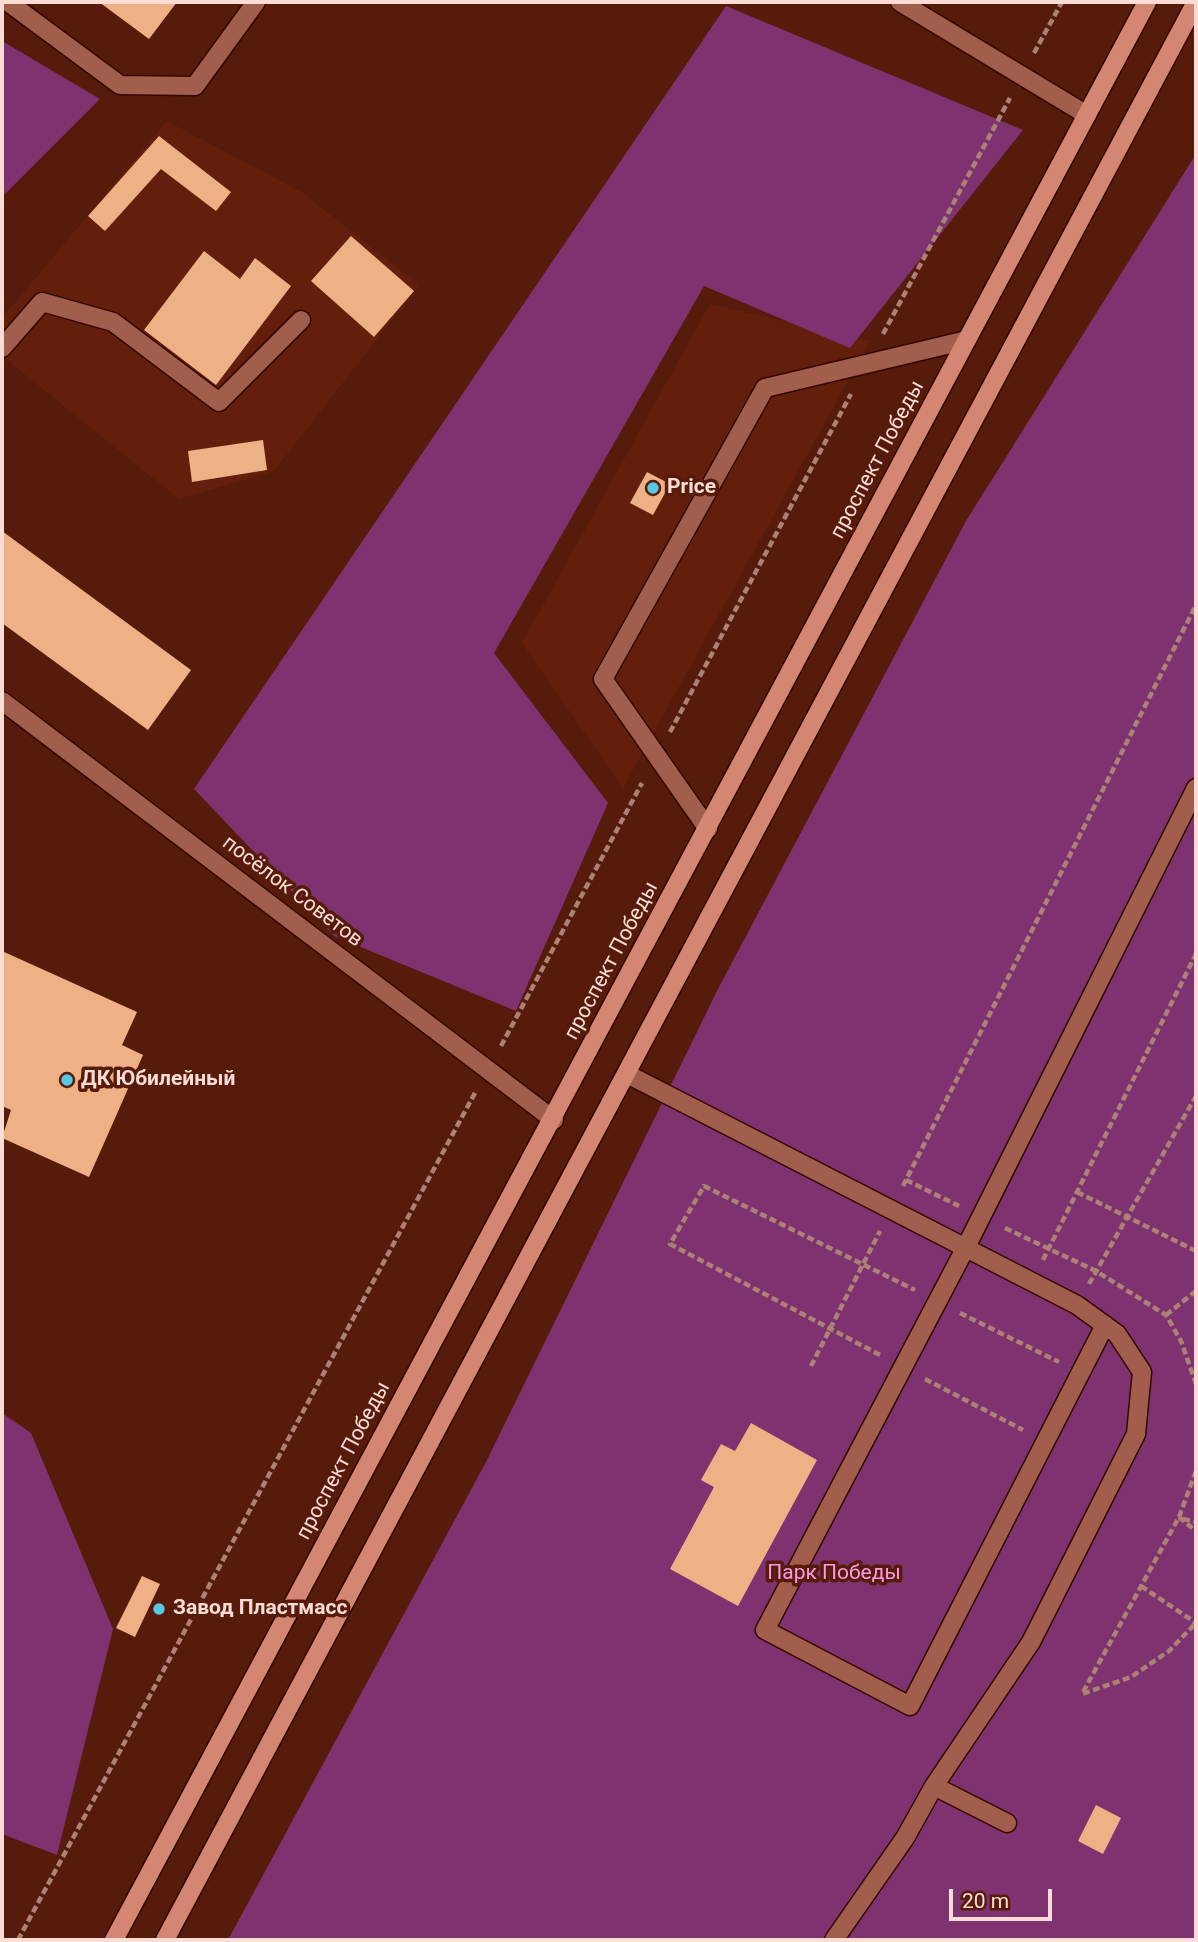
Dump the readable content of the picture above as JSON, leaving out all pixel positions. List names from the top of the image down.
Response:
{
  "streets": {
    "main road": ["проспект Победы"],
    "street": ["посёлок Советов"]
  },
  "crossings": [
    ["проспект Победы", "посёлок Советов"]
  ],
  "parks": ["Парк Победы"],
  "places": ["Price", "ДК Юбилейный", "Завод Пластмасс"],
  "scale_bar": "20 m"
}
